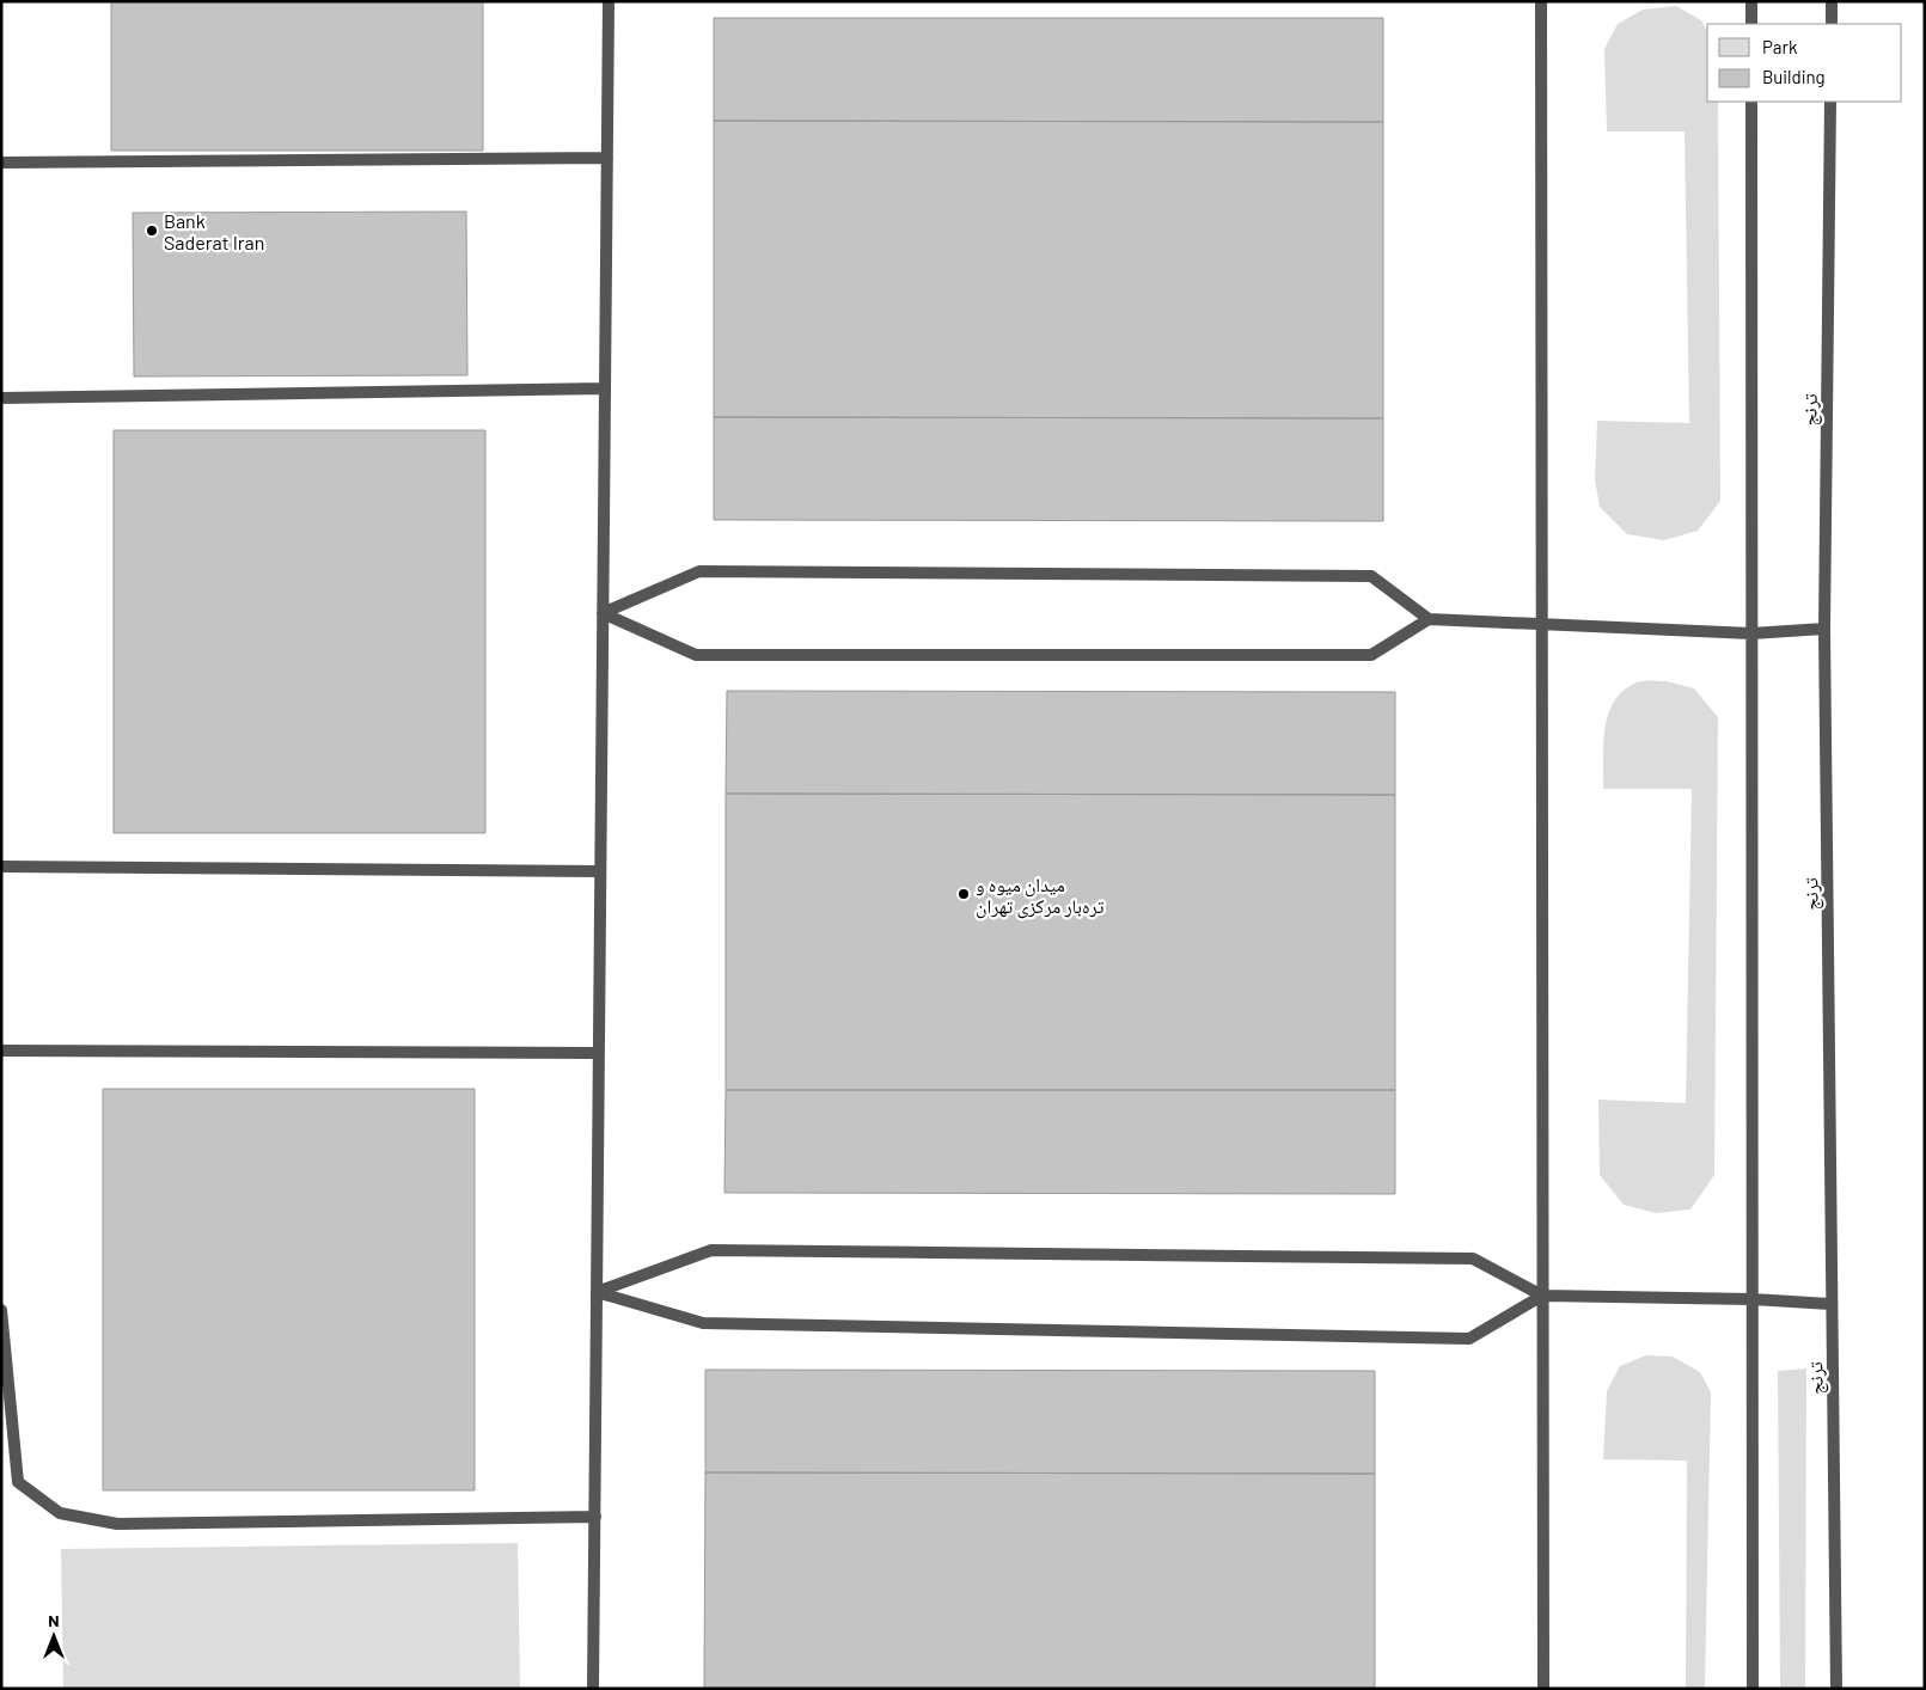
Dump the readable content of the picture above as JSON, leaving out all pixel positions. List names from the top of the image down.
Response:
{
  "streets": {
    "lane": ["ترنج"]
  },
  "places": ["Bank Saderat Iran", "میدان میوه و تره‌بار مرکزی تهران"],
  "legend": ["Park", "Building"],
  "north": "top"
}
